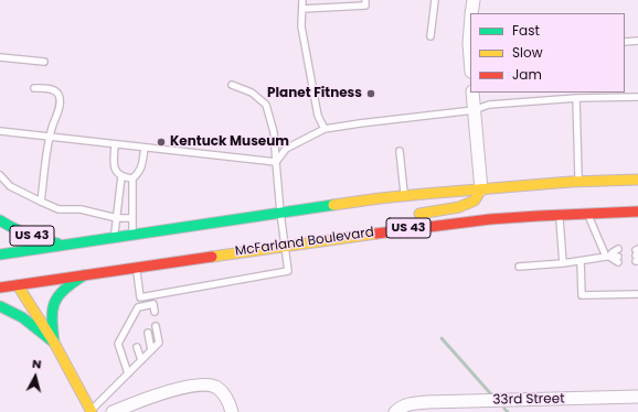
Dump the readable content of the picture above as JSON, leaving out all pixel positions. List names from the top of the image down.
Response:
{
  "streets": {
    "main road": ["US 43", "McFarland Boulevard"],
    "street": ["33rd Street"]
  },
  "places": ["Planet Fitness", "Kentuck Museum"],
  "legend": ["Fast", "Slow", "Jam"],
  "north": "top"
}
